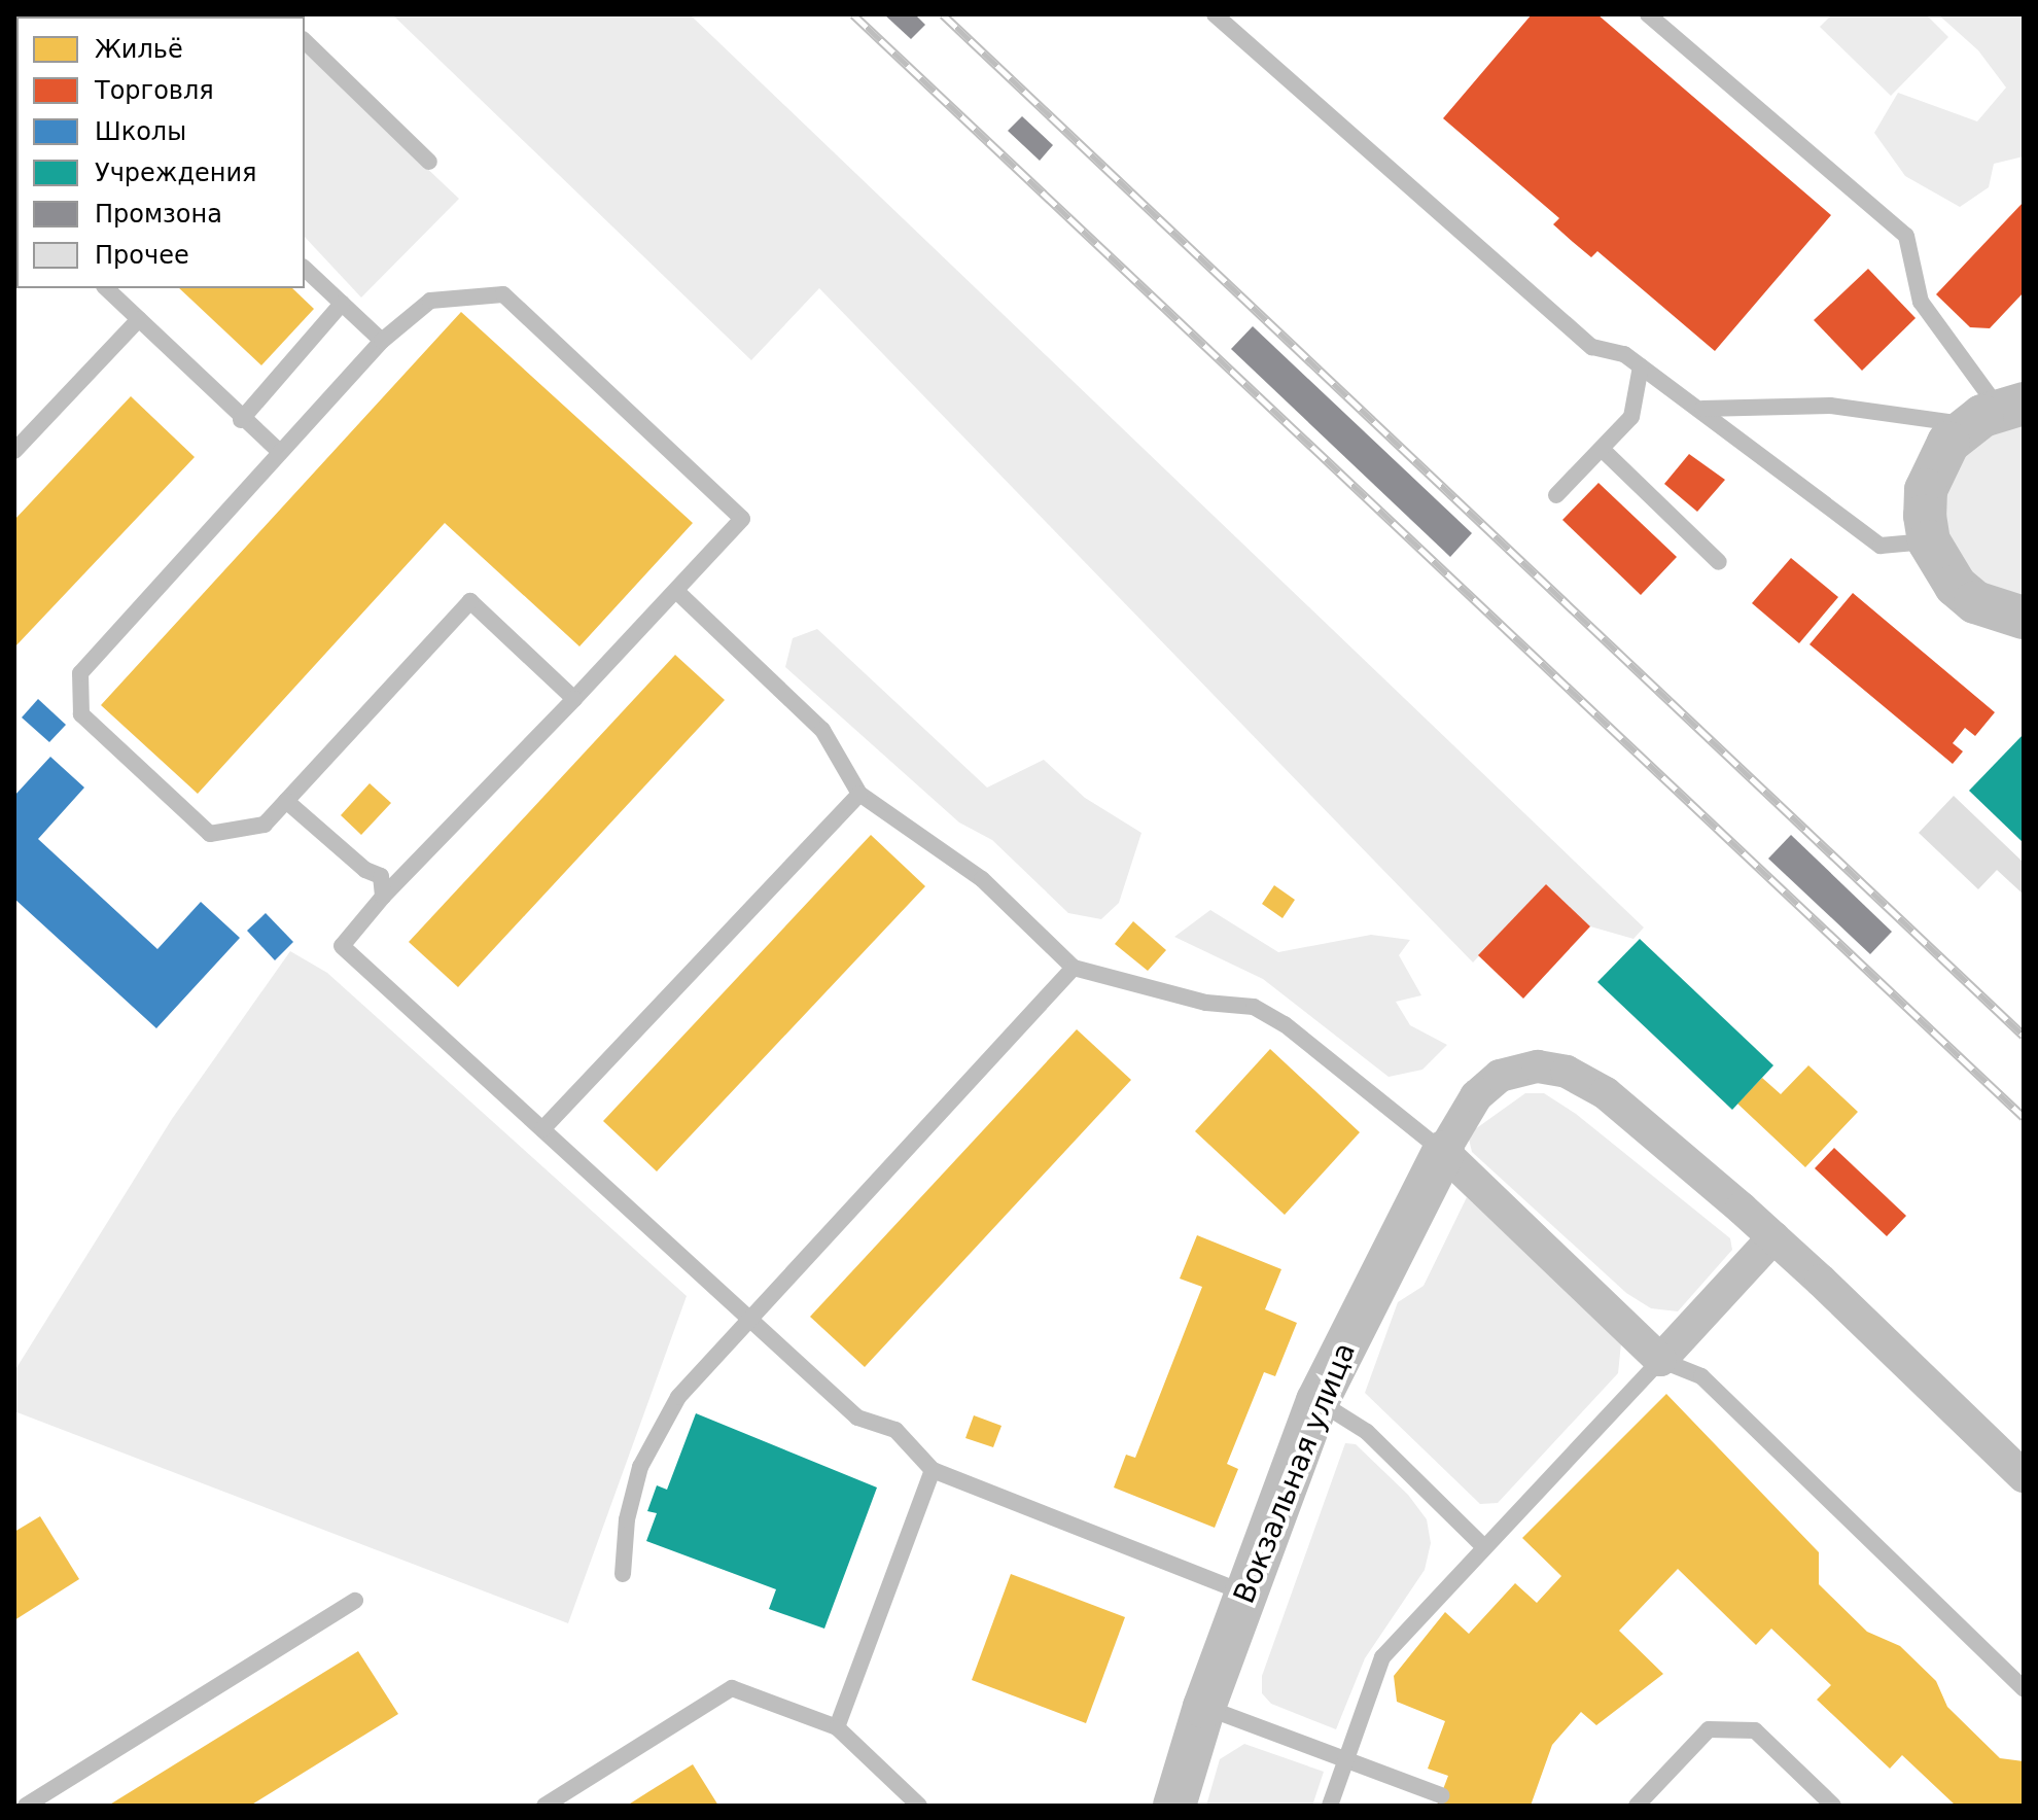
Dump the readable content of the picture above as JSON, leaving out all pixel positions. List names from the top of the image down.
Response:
{
  "streets": {
    "street": ["Вокзальная улица"]
  },
  "legend": [
    "Жильё",
    "Торговля",
    "Школы",
    "Учреждения",
    "Промзона",
    "Прочее"
  ]
}
